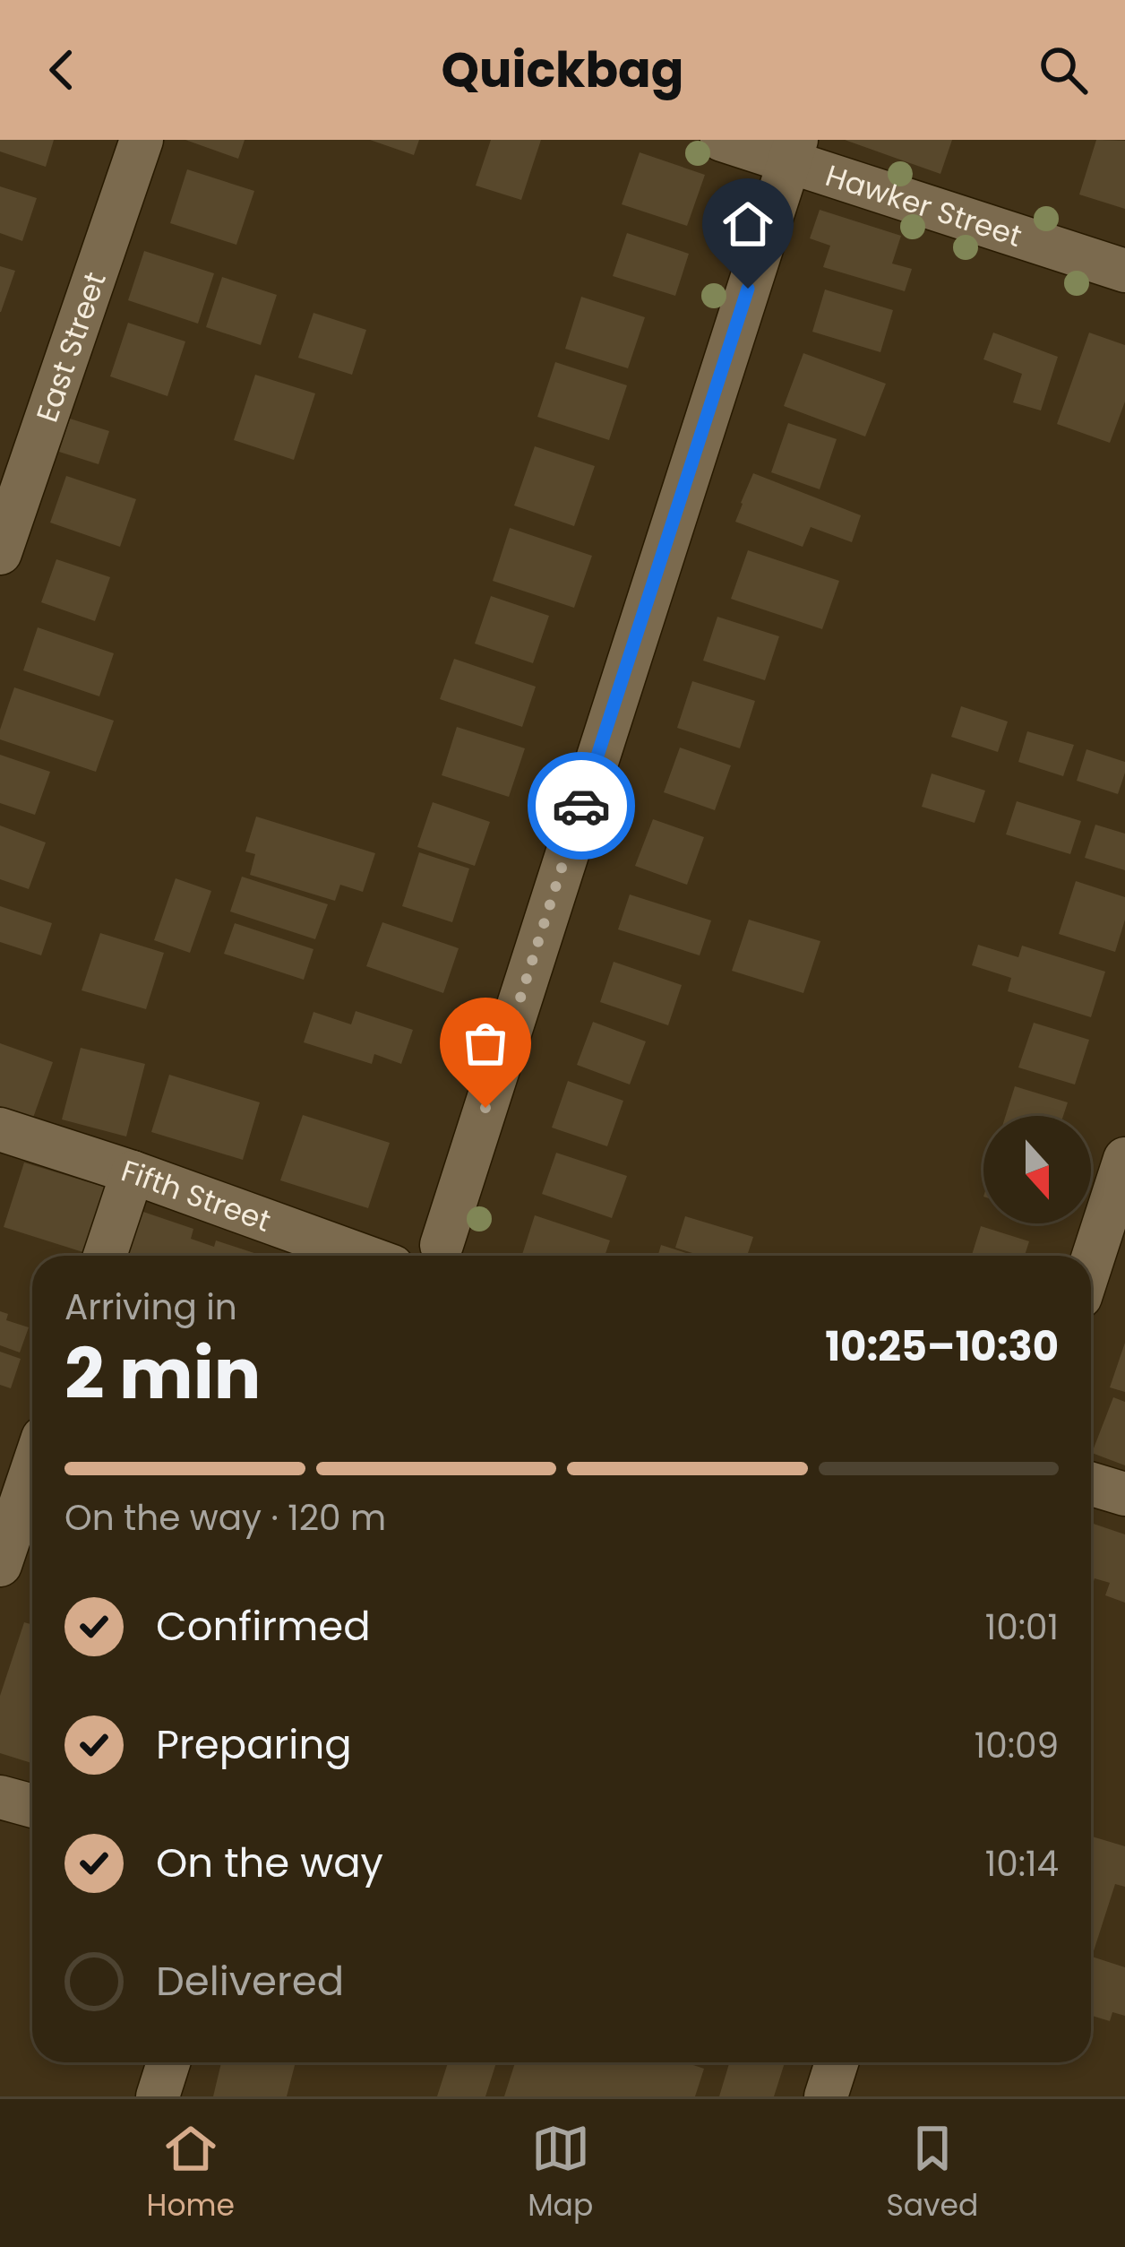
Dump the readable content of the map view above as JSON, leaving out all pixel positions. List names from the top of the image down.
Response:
{
  "streets": {
    "street": ["Hawker Street", "East Street", "Fifth Street"]
  },
  "north": "bottom",
  "page": {
    "header": "Quickbag",
    "heading": ["2 min", "Arriving in", "10:25–10:30"],
    "bar": "On the way · 120 m",
    "list": [
      ["Confirmed", "10:01"],
      ["Preparing", "10:09"],
      ["On the way", "10:14"],
      "Delivered"
    ],
    "tabs": ["Home", "Map", "Saved"]
  }
}
